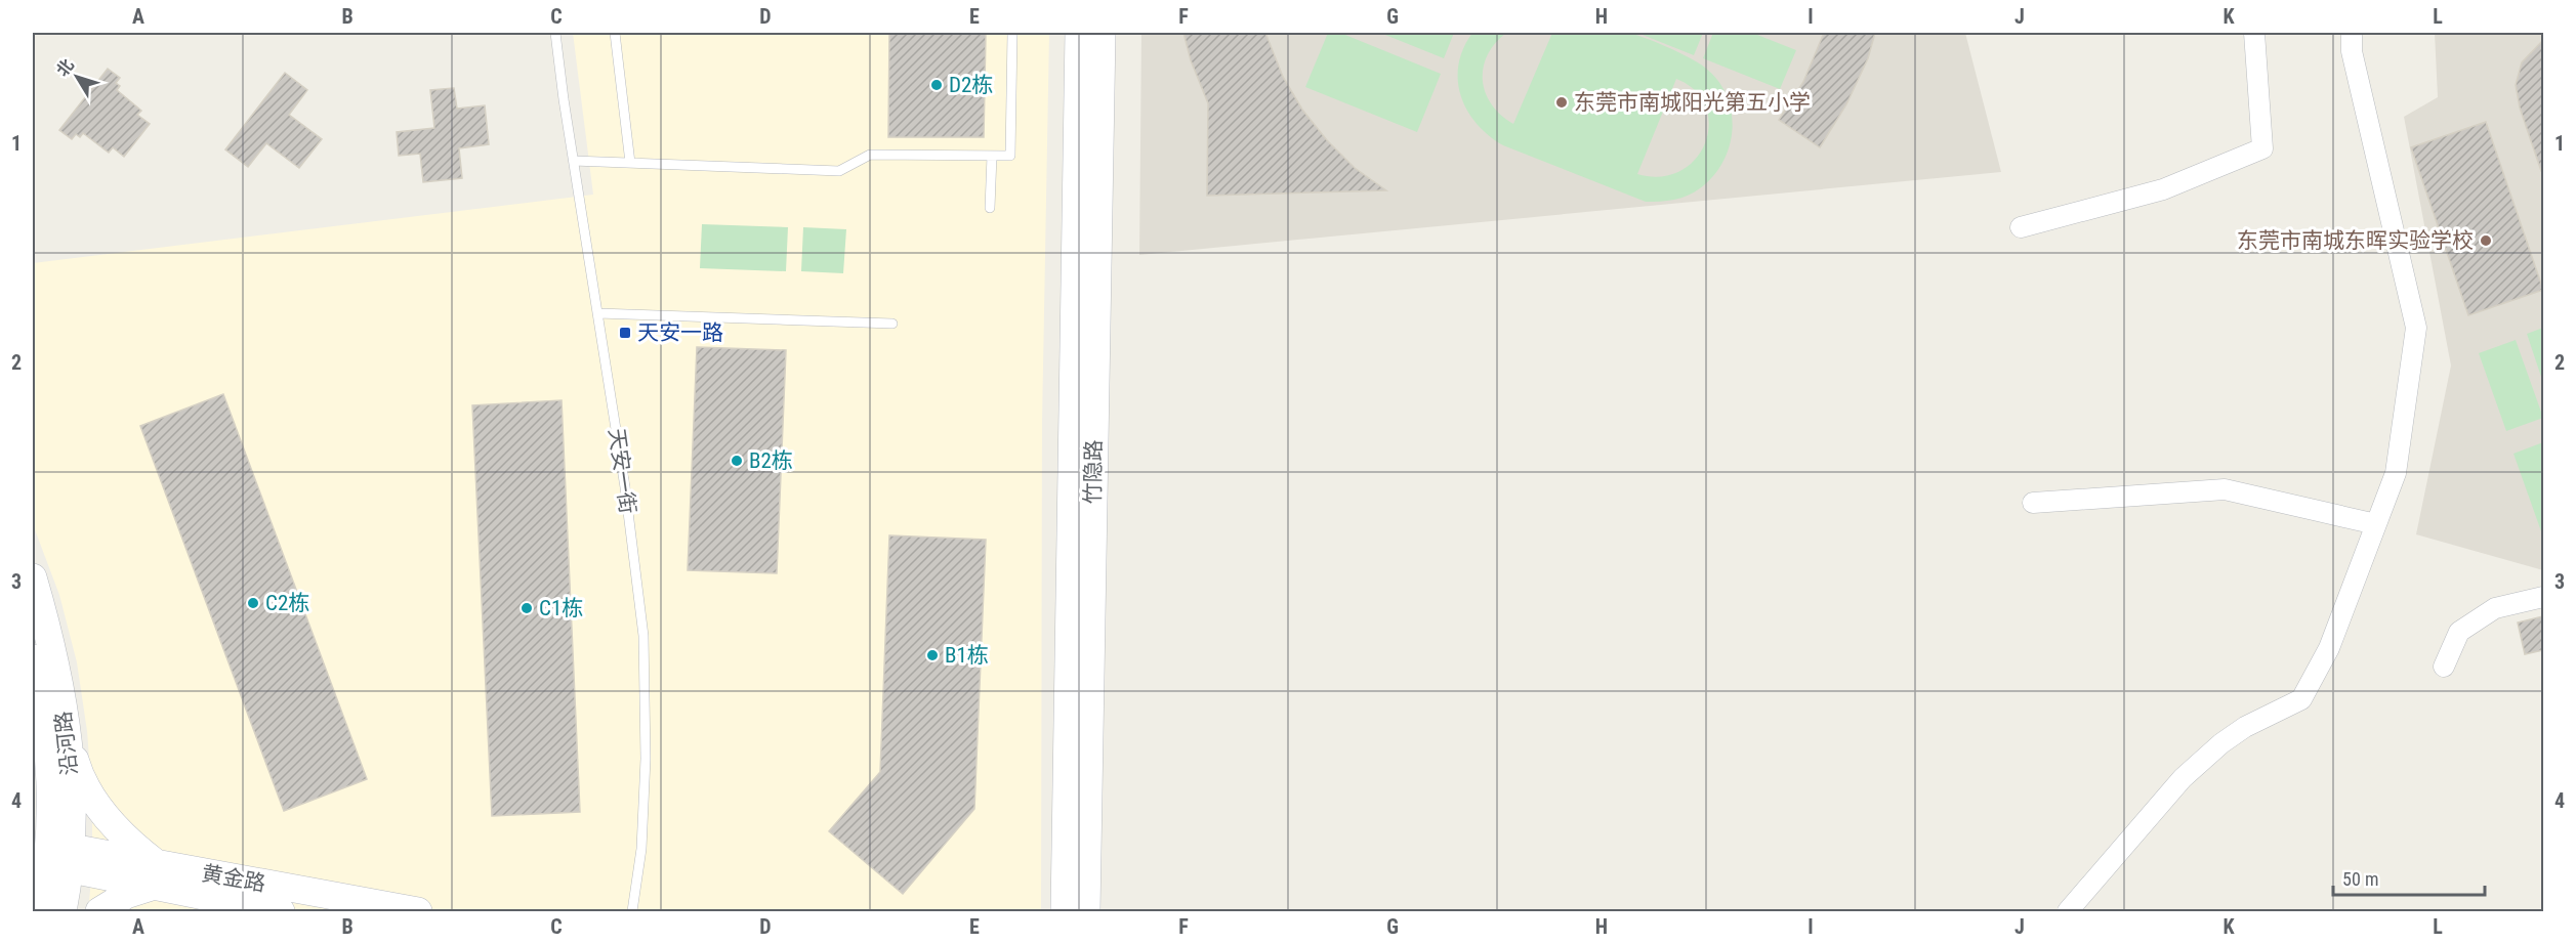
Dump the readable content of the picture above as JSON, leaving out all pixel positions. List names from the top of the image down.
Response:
{
  "streets": {
    "street": ["竹隐路", "沿河路", "黄金路"],
    "lane": ["天安一街"]
  },
  "crossings": [
    ["沿河路", "黄金路"]
  ],
  "places": {
    "other": [
      "D2栋",
      "东莞市南城阳光第五小学",
      "东莞市南城东晖实验学校",
      "B2栋",
      "C2栋",
      "C1栋",
      "B1栋"
    ],
    "transit": ["天安一路"]
  },
  "scale_bar": "50 m",
  "north": "top left",
  "grid": {
    "columns": [
      "A",
      "B",
      "C",
      "D",
      "E",
      "F",
      "G",
      "H",
      "I",
      "J",
      "K",
      "L"
    ],
    "rows": [
      "1",
      "2",
      "3",
      "4"
    ]
  }
}
